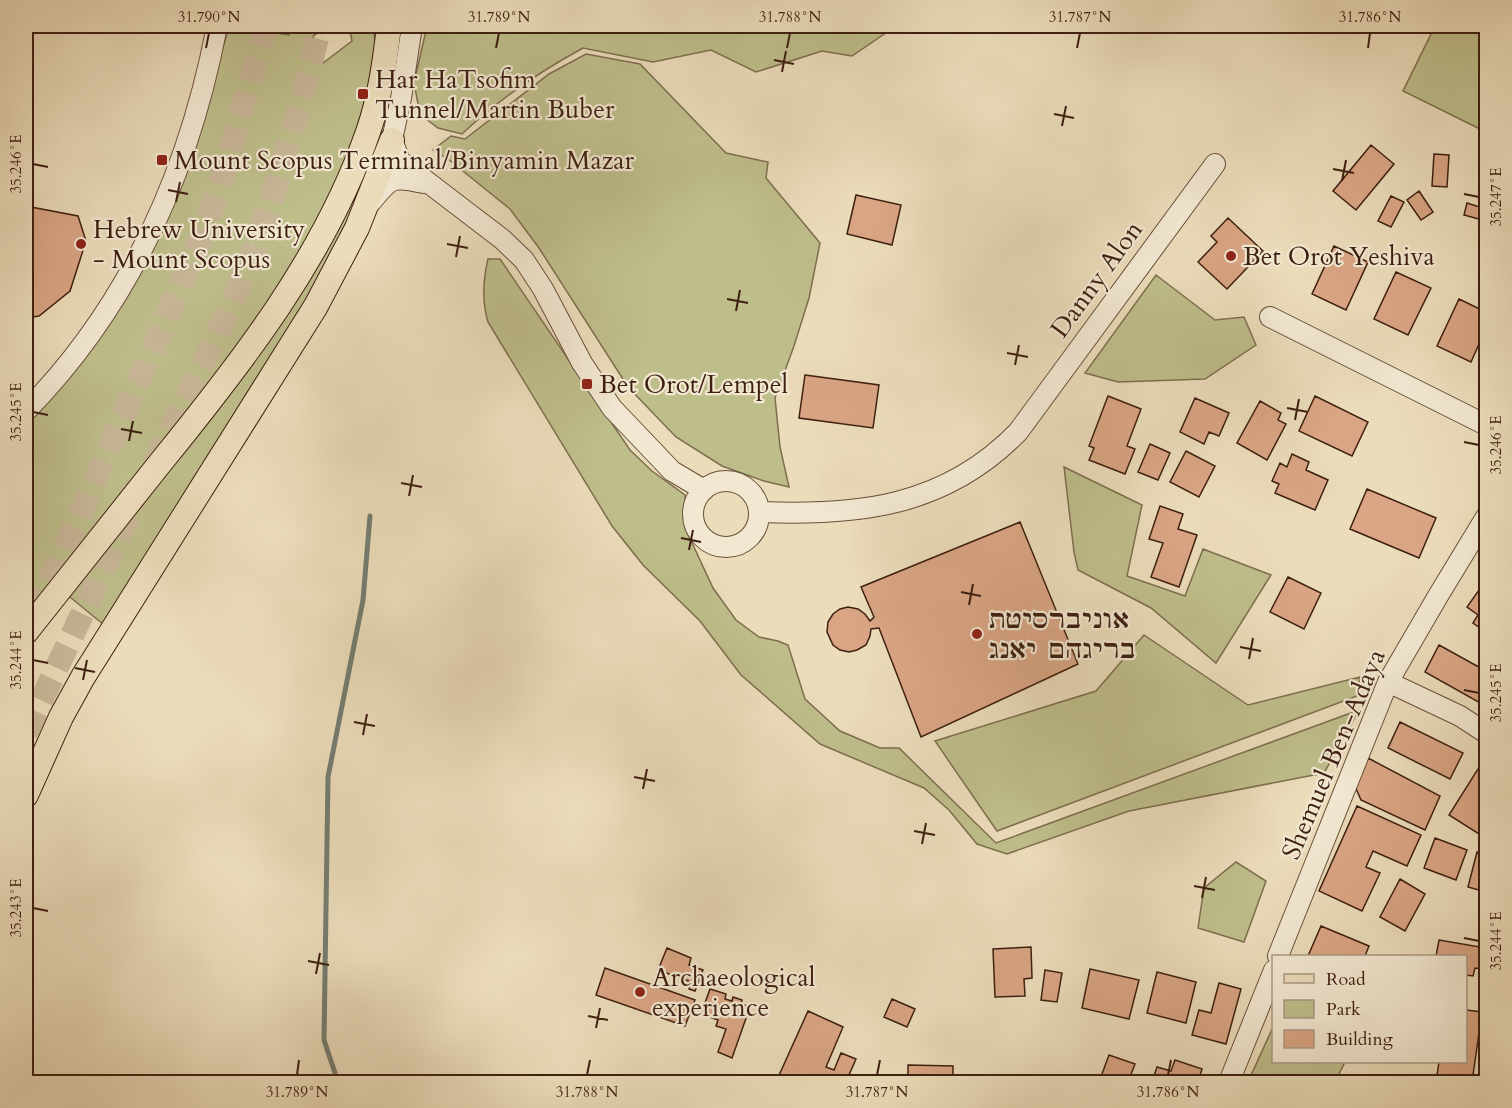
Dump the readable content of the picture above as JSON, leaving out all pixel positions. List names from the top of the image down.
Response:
{
  "streets": {
    "street": ["Danny Alon", "Shemuel Ben-Adaya"]
  },
  "places": {
    "transit": ["Har HaTsofim Tunnel/Martin Buber", "Mount Scopus Terminal/Binyamin Mazar", "Bet Orot/Lempel"],
    "other": [
      "Hebrew University - Mount Scopus",
      "Bet Orot Yeshiva",
      "אוניברסיטת בריגהם יאנג",
      "Archaeological experience"
    ]
  },
  "legend": ["Road", "Park", "Building"],
  "coordinates": [
    "31.790°N",
    "31.789°N",
    "31.788°N",
    "31.787°N",
    "31.786°N",
    "35.246°E",
    "35.247°E",
    "35.245°E",
    "35.244°E",
    "35.243°E"
  ]
}
